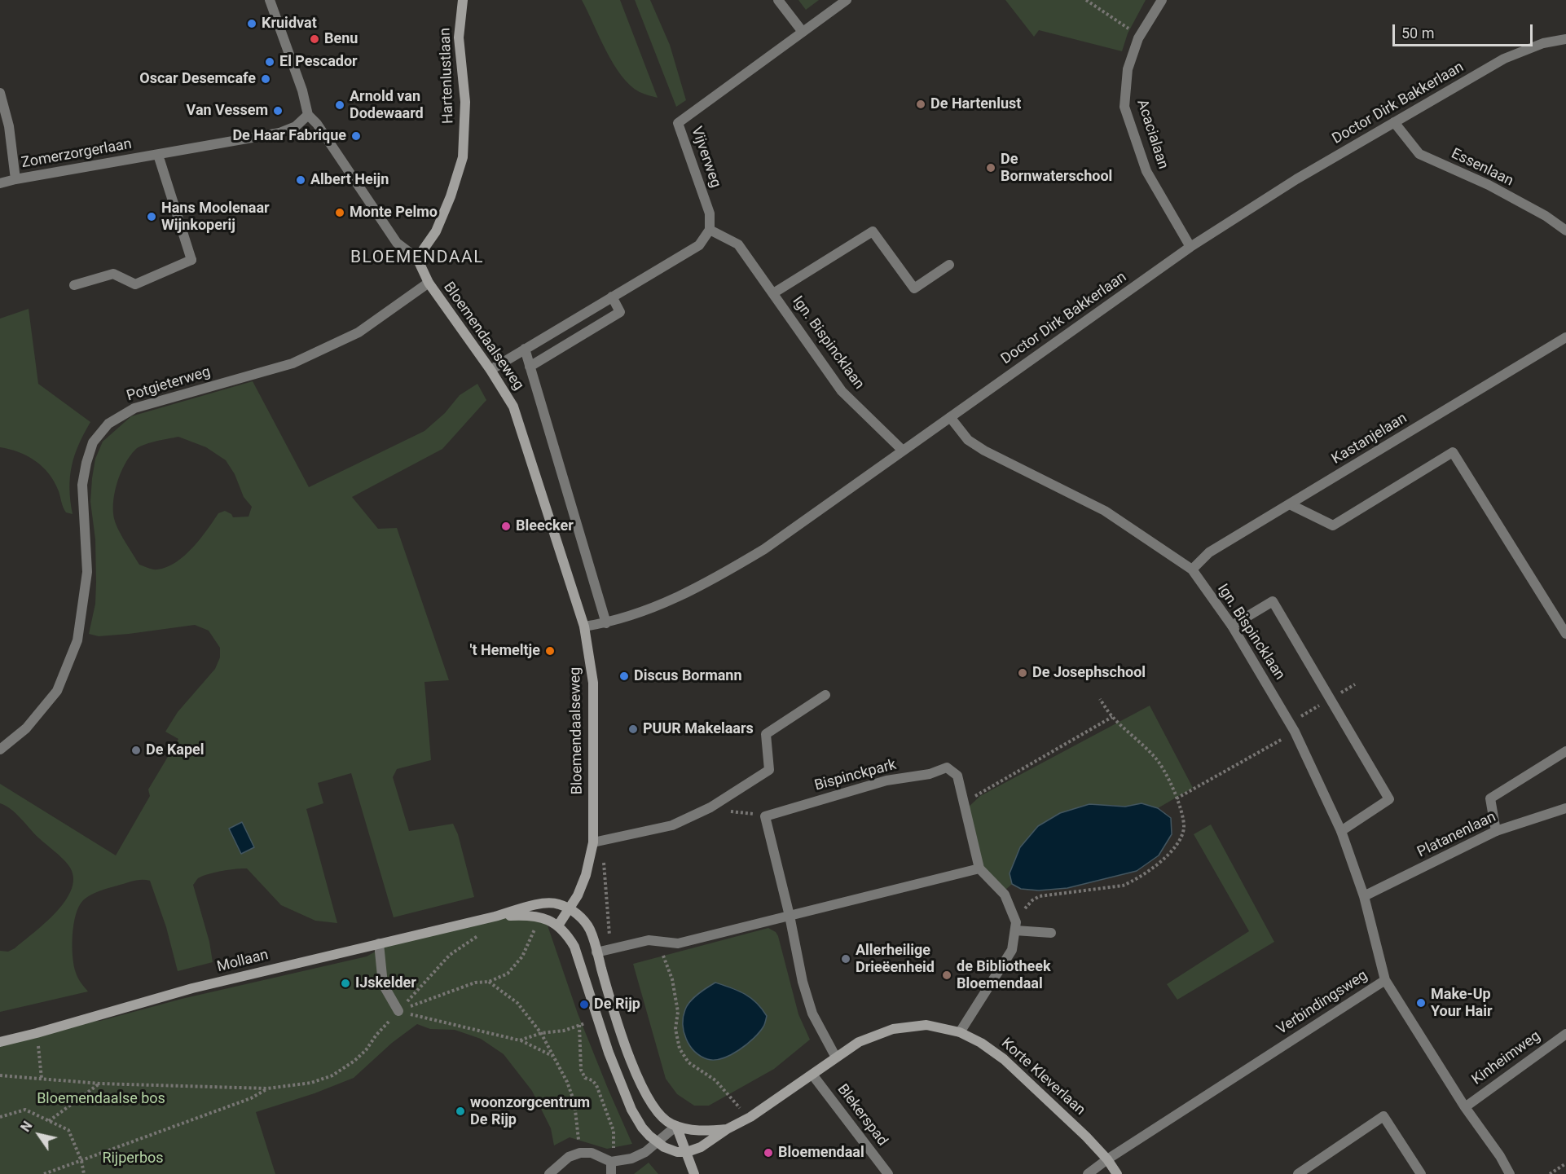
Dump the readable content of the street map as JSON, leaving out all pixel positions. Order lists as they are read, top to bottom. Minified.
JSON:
{"streets":{"street":["Hartenlustlaan","Doctor Dirk Bakkerlaan","Acacialaan","Zomerzorgerlaan","Vijverweg","Essenlaan","Bloemendaalseweg","Ign. Bispincklaan","Potgieterweg","Kastanjelaan","Bispinckpark","Platanenlaan","Mollaan","Verbindingsweg","Kinheimweg","Korte Kleverlaan","Blekerspad"]},"crossings":[["Hartenlustlaan","Bloemendaalseweg"],["Doctor Dirk Bakkerlaan","Acacialaan"],["Doctor Dirk Bakkerlaan","Essenlaan"],["Doctor Dirk Bakkerlaan","Bloemendaalseweg"],["Doctor Dirk Bakkerlaan","Ign. Bispincklaan"],["Zomerzorgerlaan","Bloemendaalseweg"],["Vijverweg","Ign. Bispincklaan"],["Bloemendaalseweg","Potgieterweg"],["Bloemendaalseweg","Mollaan"],["Ign. Bispincklaan","Kastanjelaan"],["Ign. Bispincklaan","Platanenlaan"],["Ign. Bispincklaan","Verbindingsweg"],["Verbindingsweg","Kinheimweg"],["Verbindingsweg","Korte Kleverlaan"],["Korte Kleverlaan","Blekerspad"]],"districts":["BLOEMENDAAL"],"parks":["Bloemendaalse bos","Rijperbos"],"places":["Kruidvat","Benu","El Pescador","Oscar Desemcafe","De Hartenlust","Arnold van Dodewaard","Van Vessem","De Haar Fabrique","De Bornwaterschool","Albert Heijn","Monte Pelmo","Hans Moolenaar Wijnkoperij","Bleecker","'t Hemeltje","De Josephschool","Discus Bormann","PUUR Makelaars","De Kapel","Allerheilige Drieëenheid","de Bibliotheek Bloemendaal","IJskelder","Make-Up Your Hair","De Rijp","woonzorgcentrum De Rijp","Bloemendaal"],"scale_bar":"50 m","north":"top left"}
